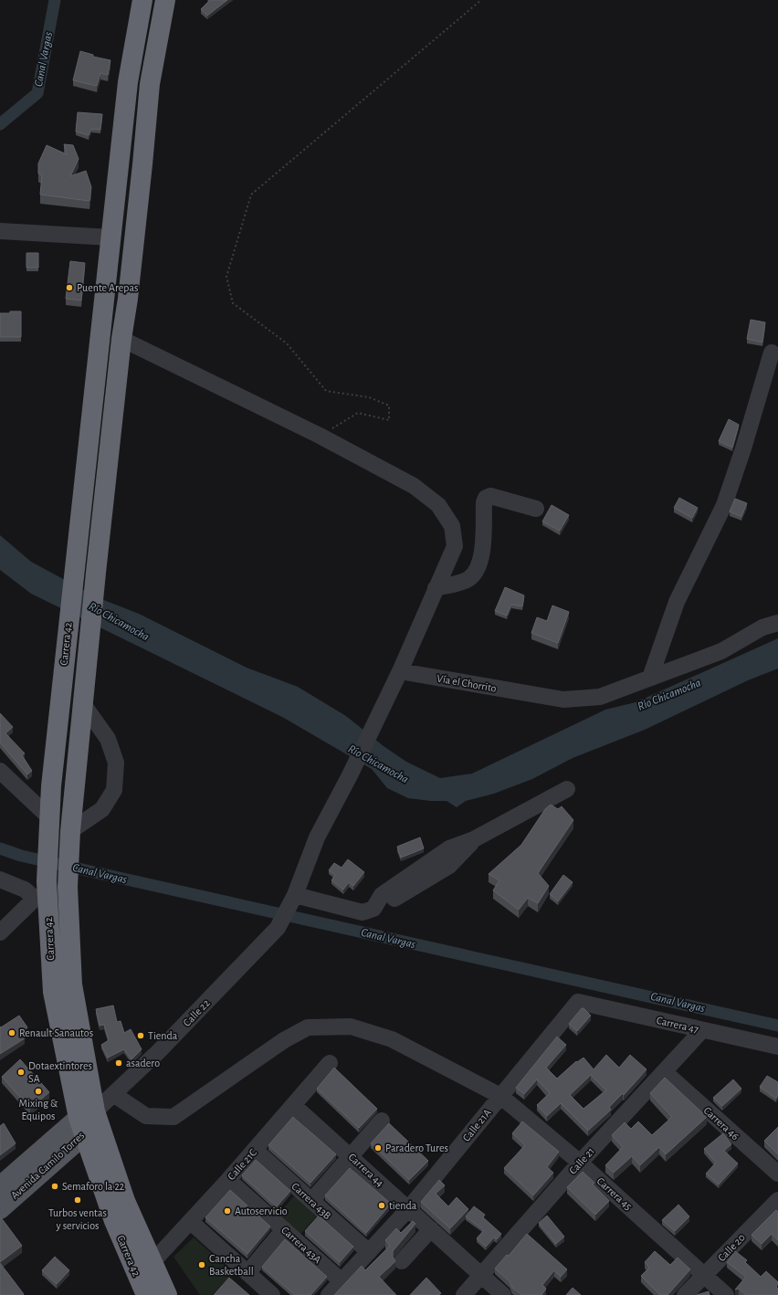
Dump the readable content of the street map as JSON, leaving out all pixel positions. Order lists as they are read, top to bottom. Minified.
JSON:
{"streets":{"highway":["Carrera 42"],"main road":["Avenida Camilo Torres"],"street":["Vía el Chorrito","Calle 22","Carrera 47","Carrera 46","Calle 21A","Calle 21","Calle 21C","Carrera 44","Carrera 45","Carrera 43B","Carrera 43A","Calle 20"]},"crossings":[["Carrera 42","Calle 22"],["Carrera 42","Calle 21C"],["Carrera 42","Avenida Camilo Torres"],["Calle 22","Avenida Camilo Torres"],["Calle 22","Carrera 45"],["Carrera 47","Calle 21A"],["Carrera 47","Calle 21"],["Carrera 46","Calle 21"],["Calle 21A","Carrera 44"],["Calle 21A","Carrera 45"],["Calle 21A","Carrera 43B"],["Calle 21A","Carrera 43A"],["Calle 21","Carrera 44"],["Calle 21","Carrera 45"],["Calle 21C","Carrera 44"],["Calle 21C","Carrera 43B"],["Calle 21C","Carrera 43A"],["Carrera 45","Calle 20"]],"water":["Canal Vargas","Río Chicamocha"],"places":["Puente Arepas","Renault Sanautos","Tienda","asadero","Dotaextintores SA","Mixing & Equipos","Paradero Tures","Semaforo la 22","Turbos ventas y servicios","tienda","Autoservicio","Cancha Basketball"]}
